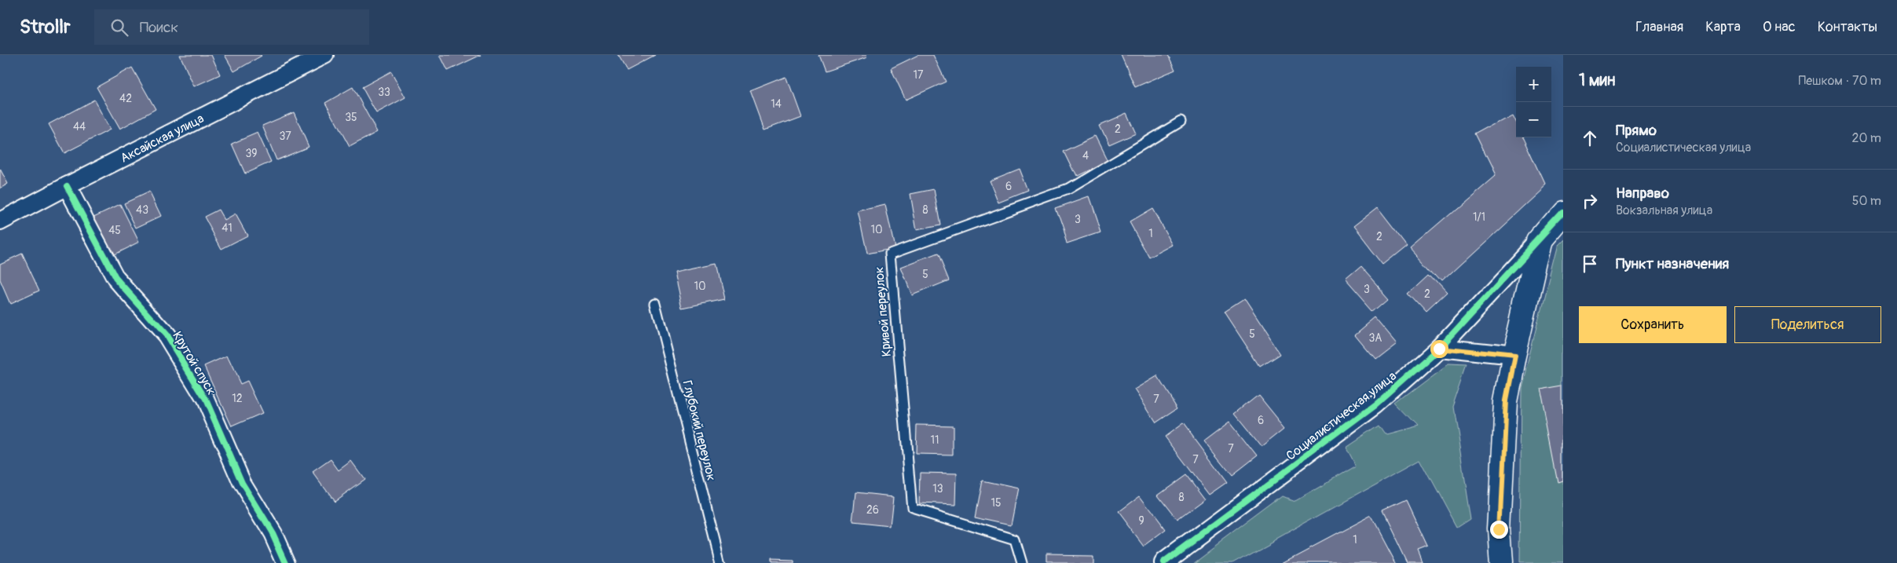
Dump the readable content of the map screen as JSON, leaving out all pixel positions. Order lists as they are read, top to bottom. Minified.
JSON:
{"streets":{"street":["Аксайская улица","Крутой спуск","Социалистическая улица"],"lane":["Кривой переулок","Глубокий переулок"]},"crossings":[["Аксайская улица","Крутой спуск"]],"house_numbers":["17","33","42","14","35","44","2","37","39","4","6","43","8","1/1","3","41","10","45","1","2","5","10","3","2","5","3А","12","7","6","11","7","7","13","8","15","26","9","1"],"page":{"header":"Strollr","search":"Поиск","nav":["Главная","Карта","О нас","Контакты"],"heading":["1 мин","Пешком · 70 m"],"map_buttons":["+","−"],"list":[["Прямо","Социалистическая улица","20 m"],["Направо","Вокзальная улица","50 m"],"Пункт назначения"],"buttons":["Сохранить","Поделиться"]}}
